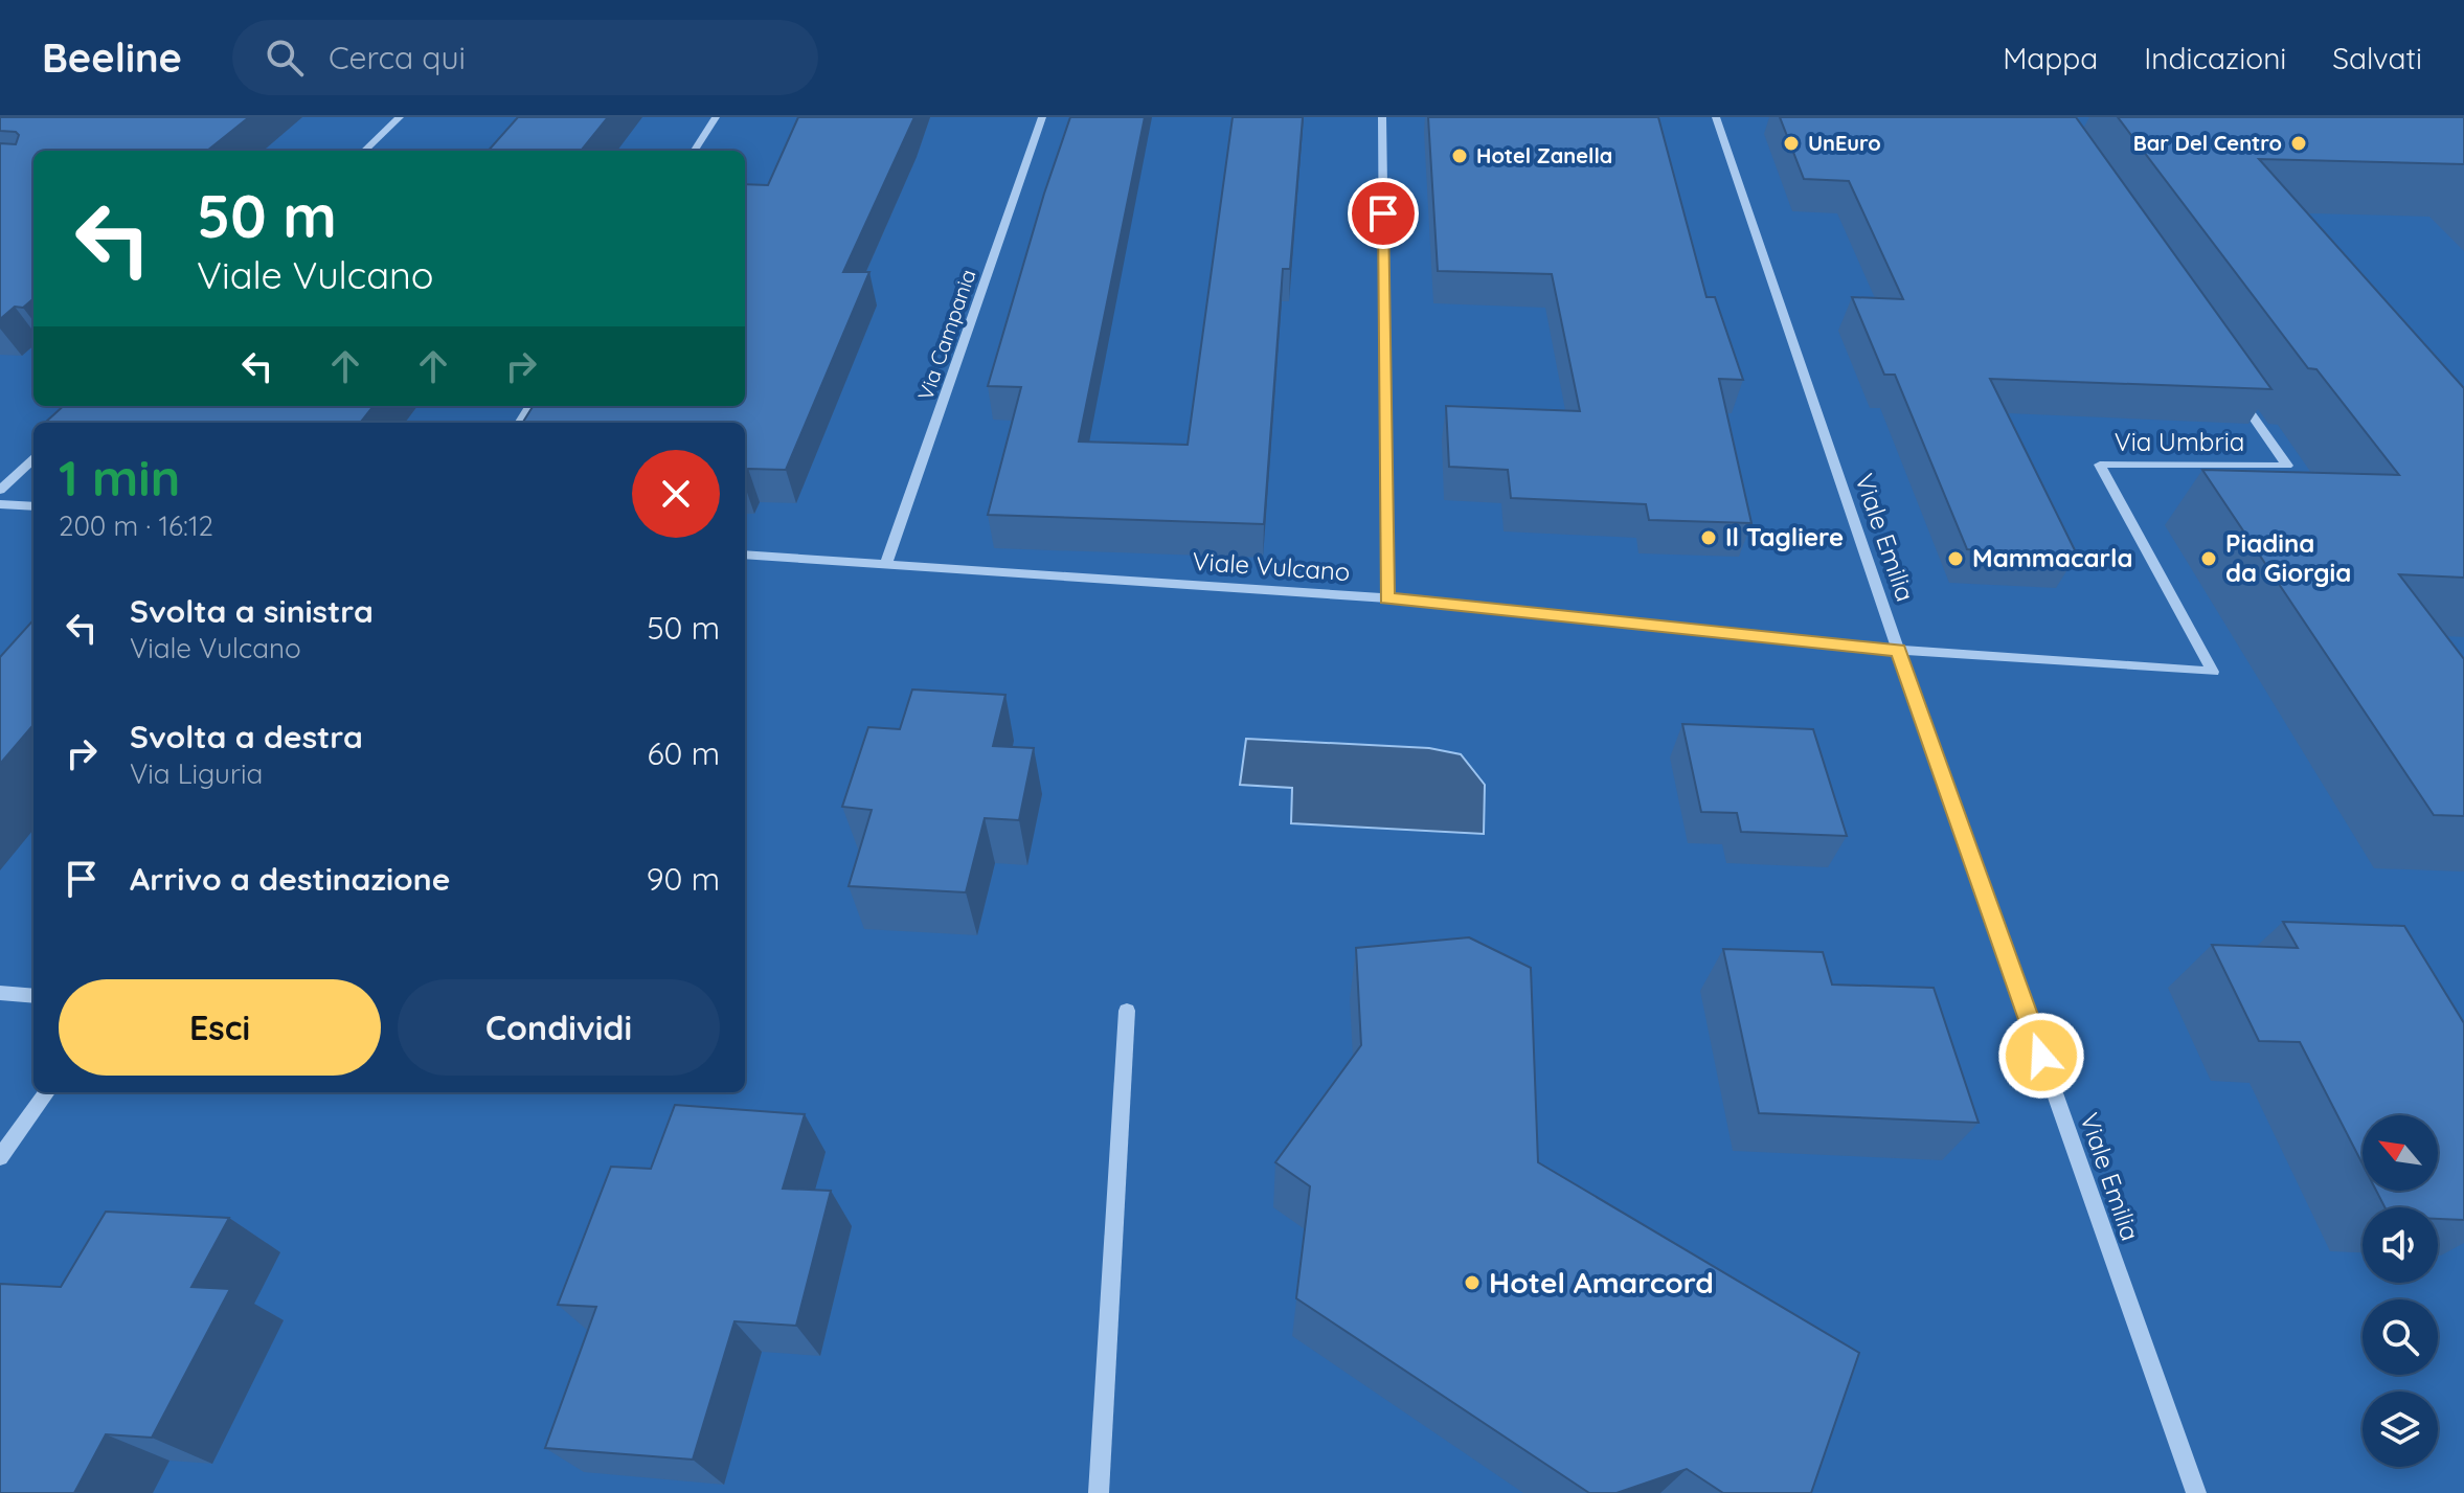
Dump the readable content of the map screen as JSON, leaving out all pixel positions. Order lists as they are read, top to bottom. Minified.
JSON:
{"streets":{"street":["Via Campania","Via Umbria","Viale Emilia","Viale Vulcano"]},"crossings":[["Via Campania","Viale Vulcano"],["Via Umbria","Viale Emilia"],["Via Umbria","Viale Vulcano"],["Viale Emilia","Viale Vulcano"]],"places":["UnEuro","Bar Del Centro","Hotel Zanella","Il Tagliere","Mammacarla","Piadina da Giorgia","Hotel Amarcord"],"north":"top left","page":{"header":"Beeline","search":"Cerca qui","nav":["Mappa","Indicazioni","Salvati"],"turn":["50 m","Viale Vulcano"],"heading":["1 min","200 m · 16:12"],"list":[{"name":"Svolta a sinistra","note":"Viale Vulcano","value":"50 m"},{"name":"Svolta a destra","note":"Via Liguria","value":"60 m"},{"name":"Arrivo a destinazione","value":"90 m"}],"buttons":["Esci","Condividi"]}}
